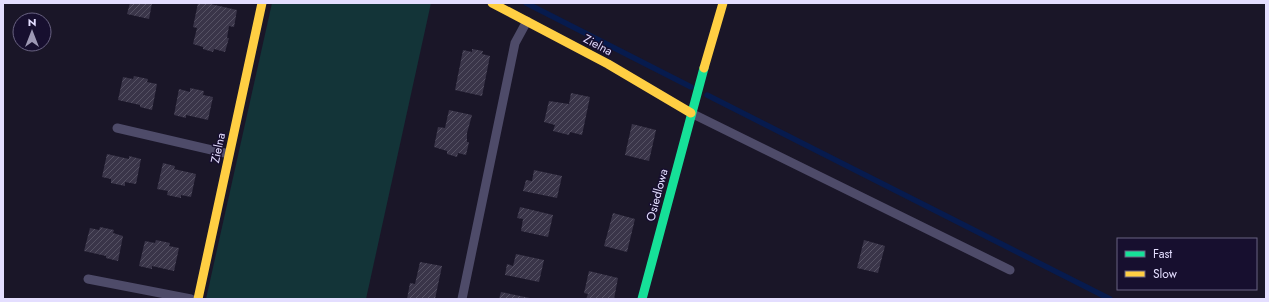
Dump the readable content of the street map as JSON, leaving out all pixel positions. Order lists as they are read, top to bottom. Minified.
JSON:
{"streets":{"street":["Zielna","Osiedlowa"]},"crossings":[["Zielna","Osiedlowa"]],"legend":["Fast","Slow"],"north":"top"}
